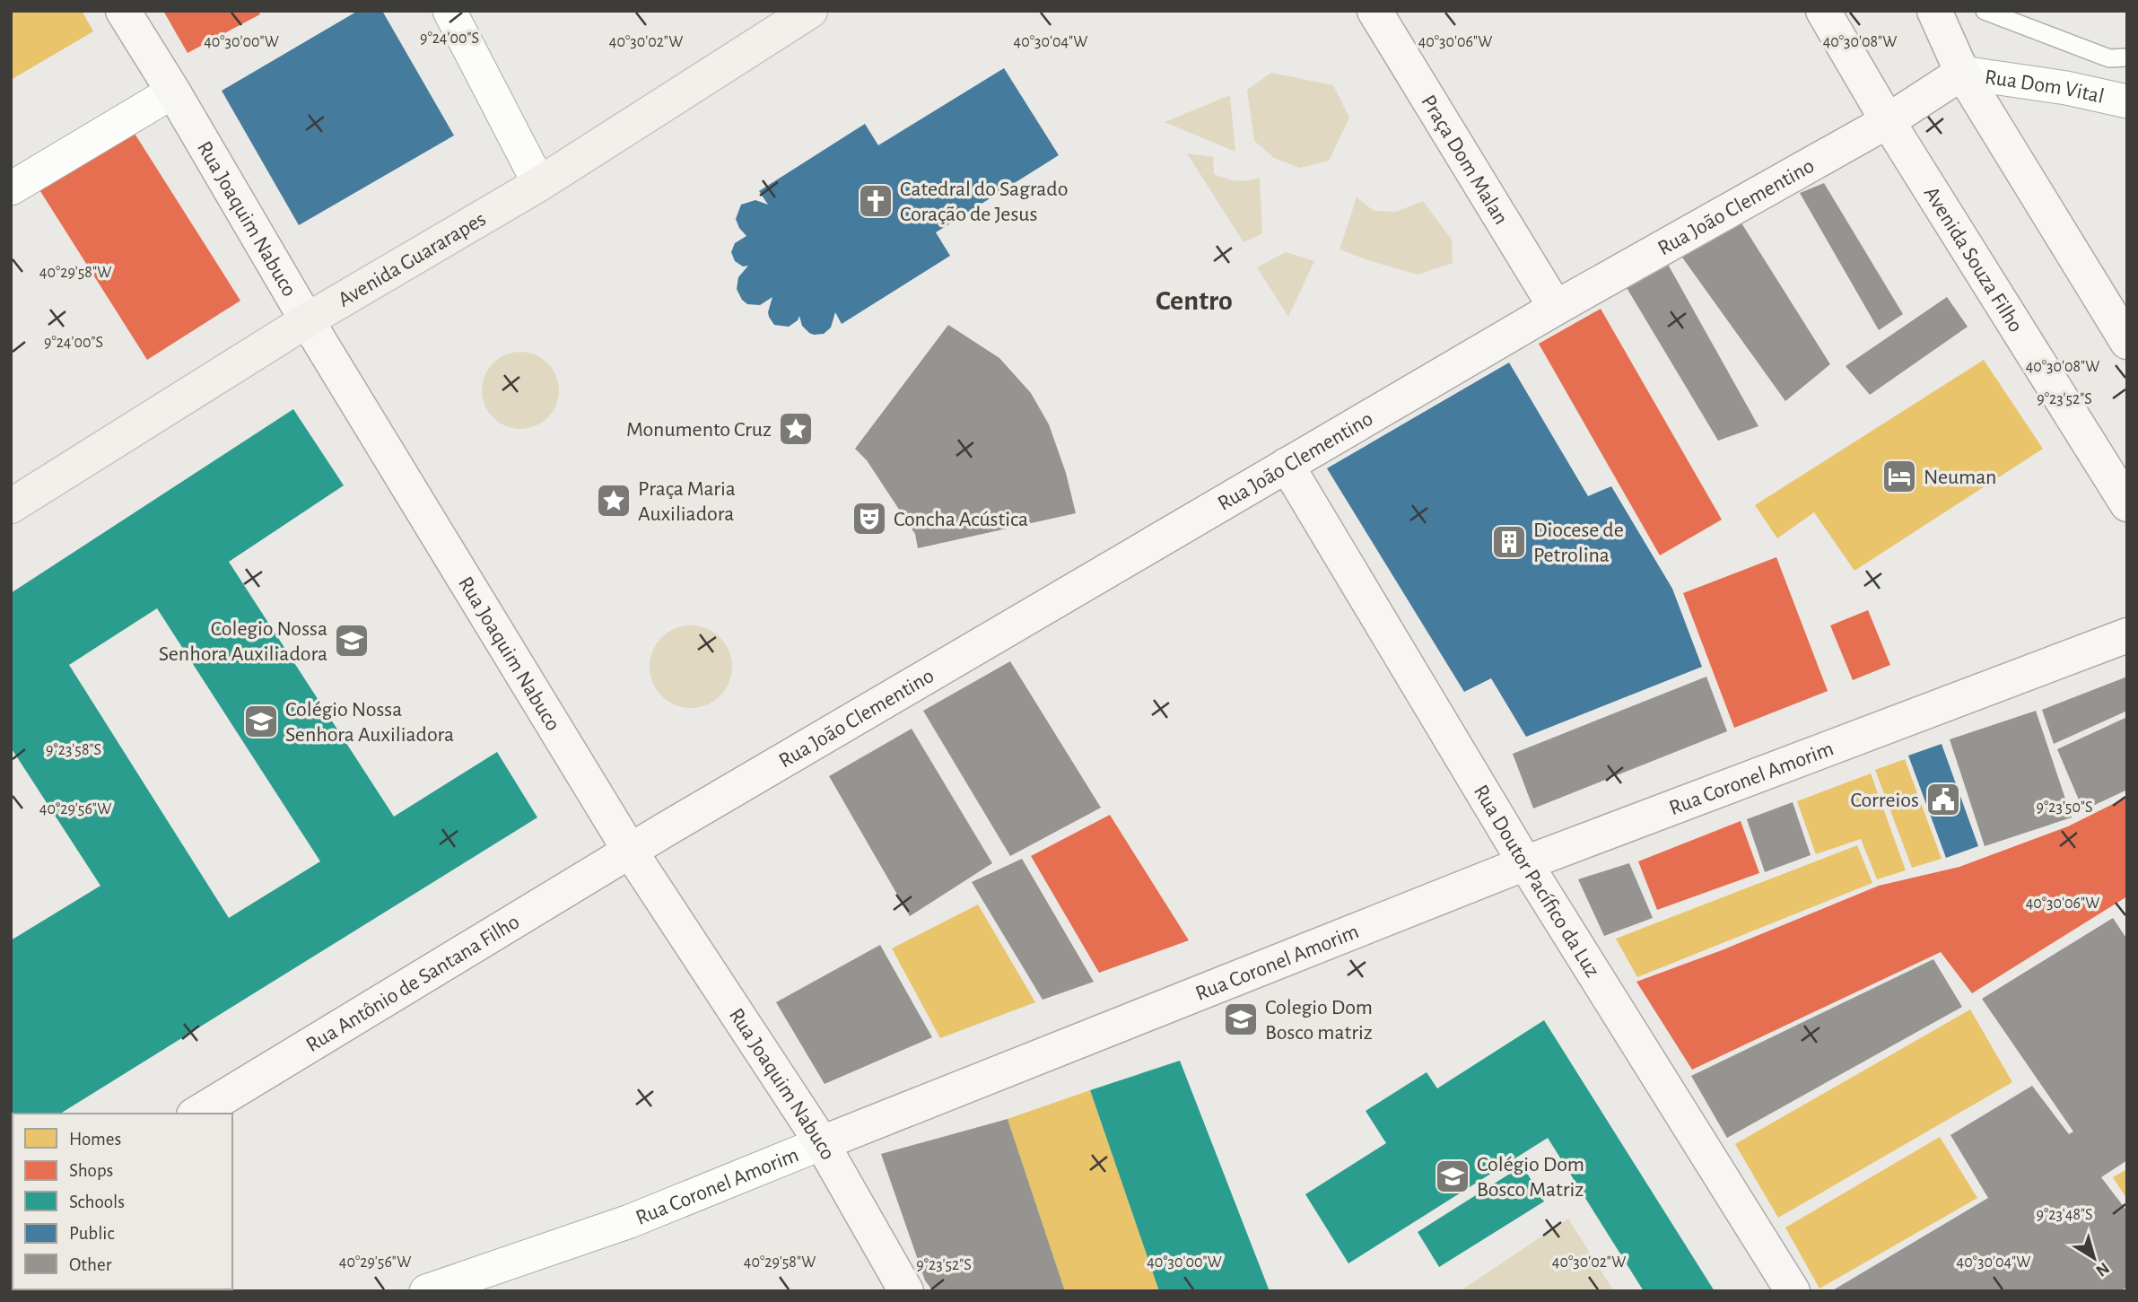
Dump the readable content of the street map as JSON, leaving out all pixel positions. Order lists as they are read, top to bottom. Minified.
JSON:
{"streets":{"main road":["Praça Dom Malan","Rua João Clementino","Rua Joaquim Nabuco","Avenida Souza Filho","Avenida Guararapes","Rua Coronel Amorim","Rua Doutor Pacífico da Luz","Rua Antônio de Santana Filho"],"street":["Rua Dom Vital"]},"crossings":[["Rua Dom Vital","Rua João Clementino"],["Praça Dom Malan","Rua João Clementino"],["Rua João Clementino","Rua Joaquim Nabuco"],["Rua João Clementino","Avenida Souza Filho"],["Rua João Clementino","Rua Doutor Pacífico da Luz"],["Rua João Clementino","Rua Antônio de Santana Filho"],["Rua Joaquim Nabuco","Avenida Guararapes"],["Rua Joaquim Nabuco","Rua Coronel Amorim"],["Rua Joaquim Nabuco","Rua Antônio de Santana Filho"],["Rua Coronel Amorim","Rua Doutor Pacífico da Luz"]],"districts":["Centro"],"places":{"church":["Catedral do Sagrado Coração de Jesus"],"place":["Monumento Cruz","Praça Maria Auxiliadora"],"hotel":["Neuman"],"theatre":["Concha Acústica"],"building":["Diocese de Petrolina"],"school or university":["Colegio Nossa Senhora Auxiliadora","Colégio Nossa Senhora Auxiliadora","Colegio Dom Bosco matriz","Colégio Dom Bosco Matriz"],"public building":["Correios"]},"legend":["Homes","Shops","Schools","Public","Other"],"north":"bottom right","coordinates":["9°24'00\"S","40°30'00\"W","40°30'02\"W","40°30'08\"W","40°30'04\"W","40°30'06\"W","40°29'58\"W","9°23'52\"S","9°23'58\"S","9°23'50\"S","40°29'56\"W","9°23'48\"S"]}
